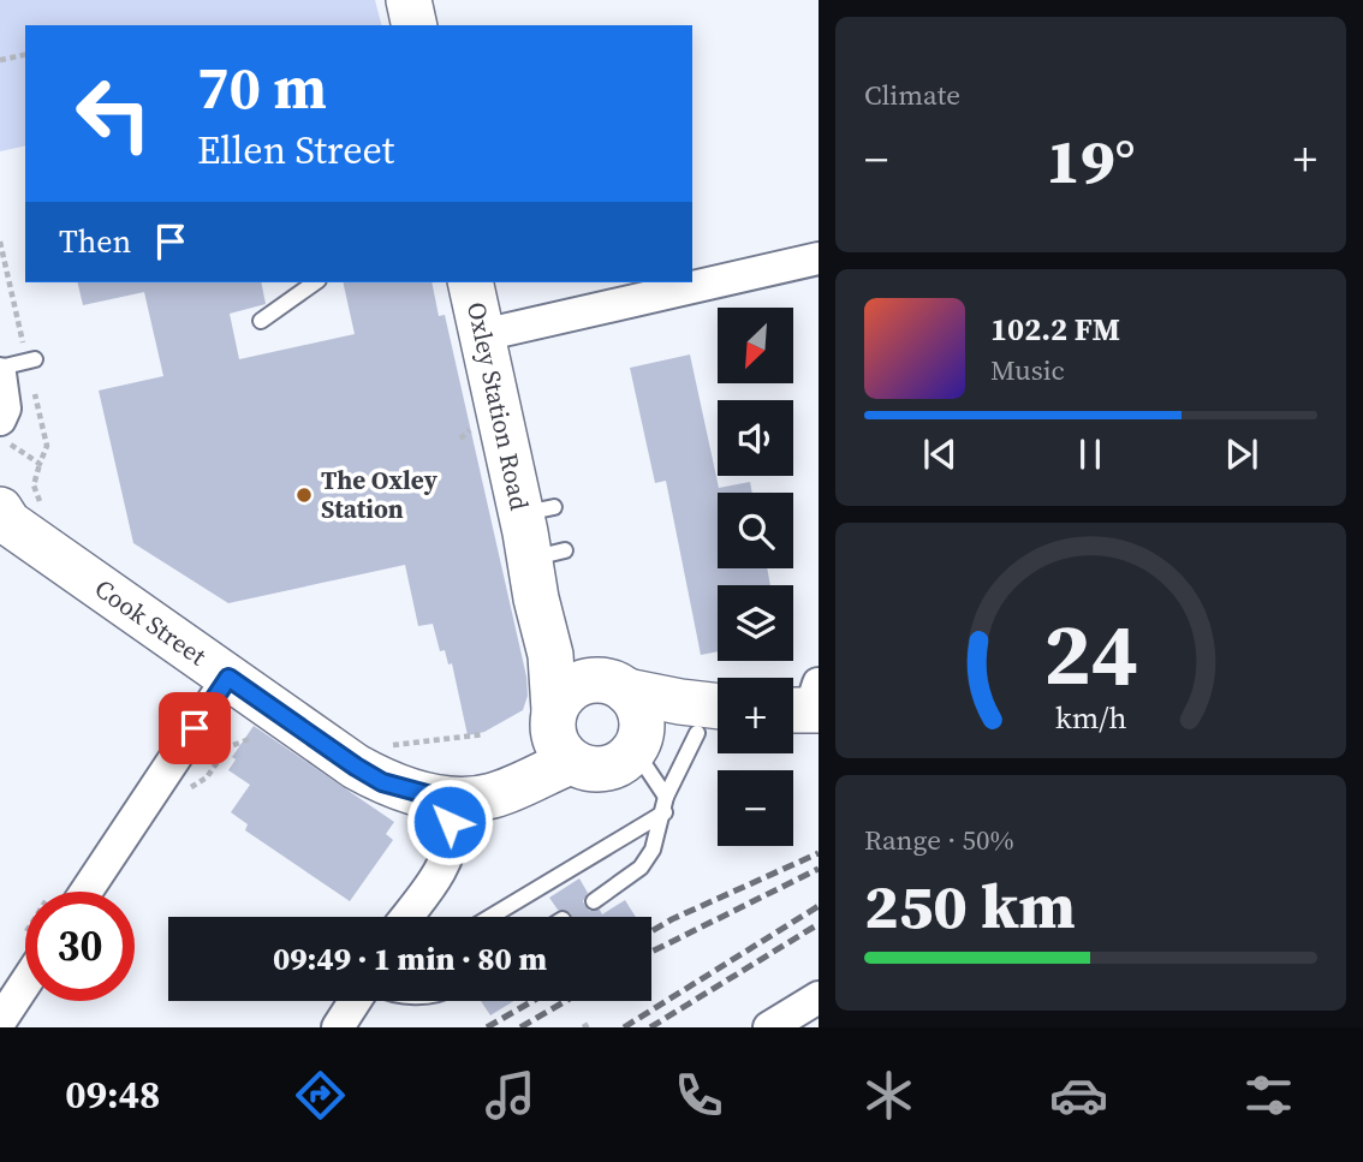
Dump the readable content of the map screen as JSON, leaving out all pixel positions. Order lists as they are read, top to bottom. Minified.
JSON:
{"streets":{"main road":["Oxley Station Road","Cook Street"]},"places":["The Oxley Station"],"north":"bottom left","page":{"tile":["Climate",["Range · 50%","250 km"]],"turn":["70 m","Ellen Street"],"heat":["−","19°","+"],"then":"Then","song":["102.2 FM","Music"],"map_buttons":["+","−"],"limit":"30","trip":"09:49 · 1 min · 80 m","tabs":"09:48","gauge":["24","km/h"]}}
